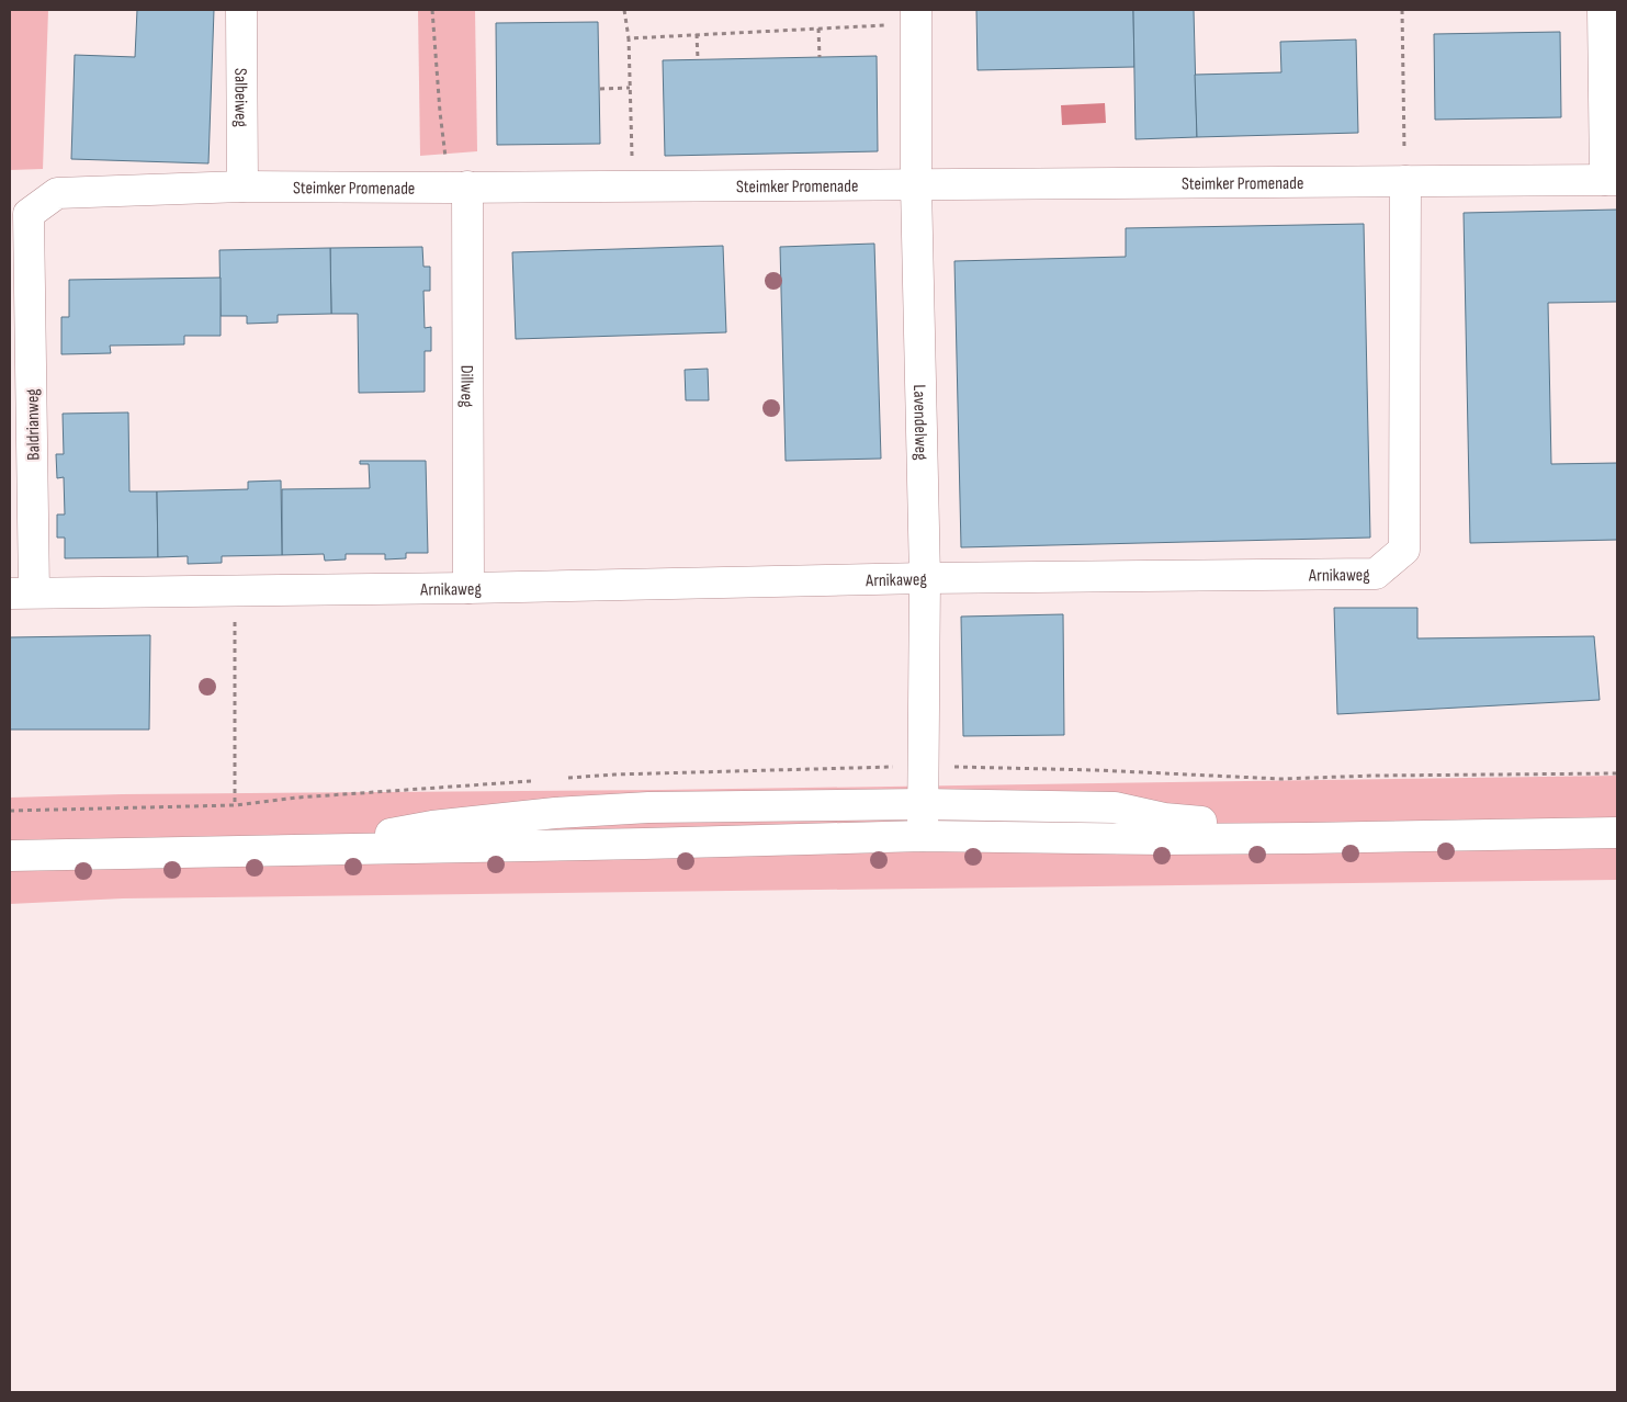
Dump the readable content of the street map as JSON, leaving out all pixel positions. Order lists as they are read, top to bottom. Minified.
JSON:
{"streets":{"street":["Salbeiweg","Steimker Promenade","Dillweg","Lavendelweg","Baldrianweg","Arnikaweg"]},"crossings":[["Salbeiweg","Steimker Promenade"],["Steimker Promenade","Dillweg"],["Steimker Promenade","Lavendelweg"],["Steimker Promenade","Baldrianweg"],["Steimker Promenade","Arnikaweg"],["Dillweg","Arnikaweg"],["Lavendelweg","Arnikaweg"],["Baldrianweg","Arnikaweg"]]}
